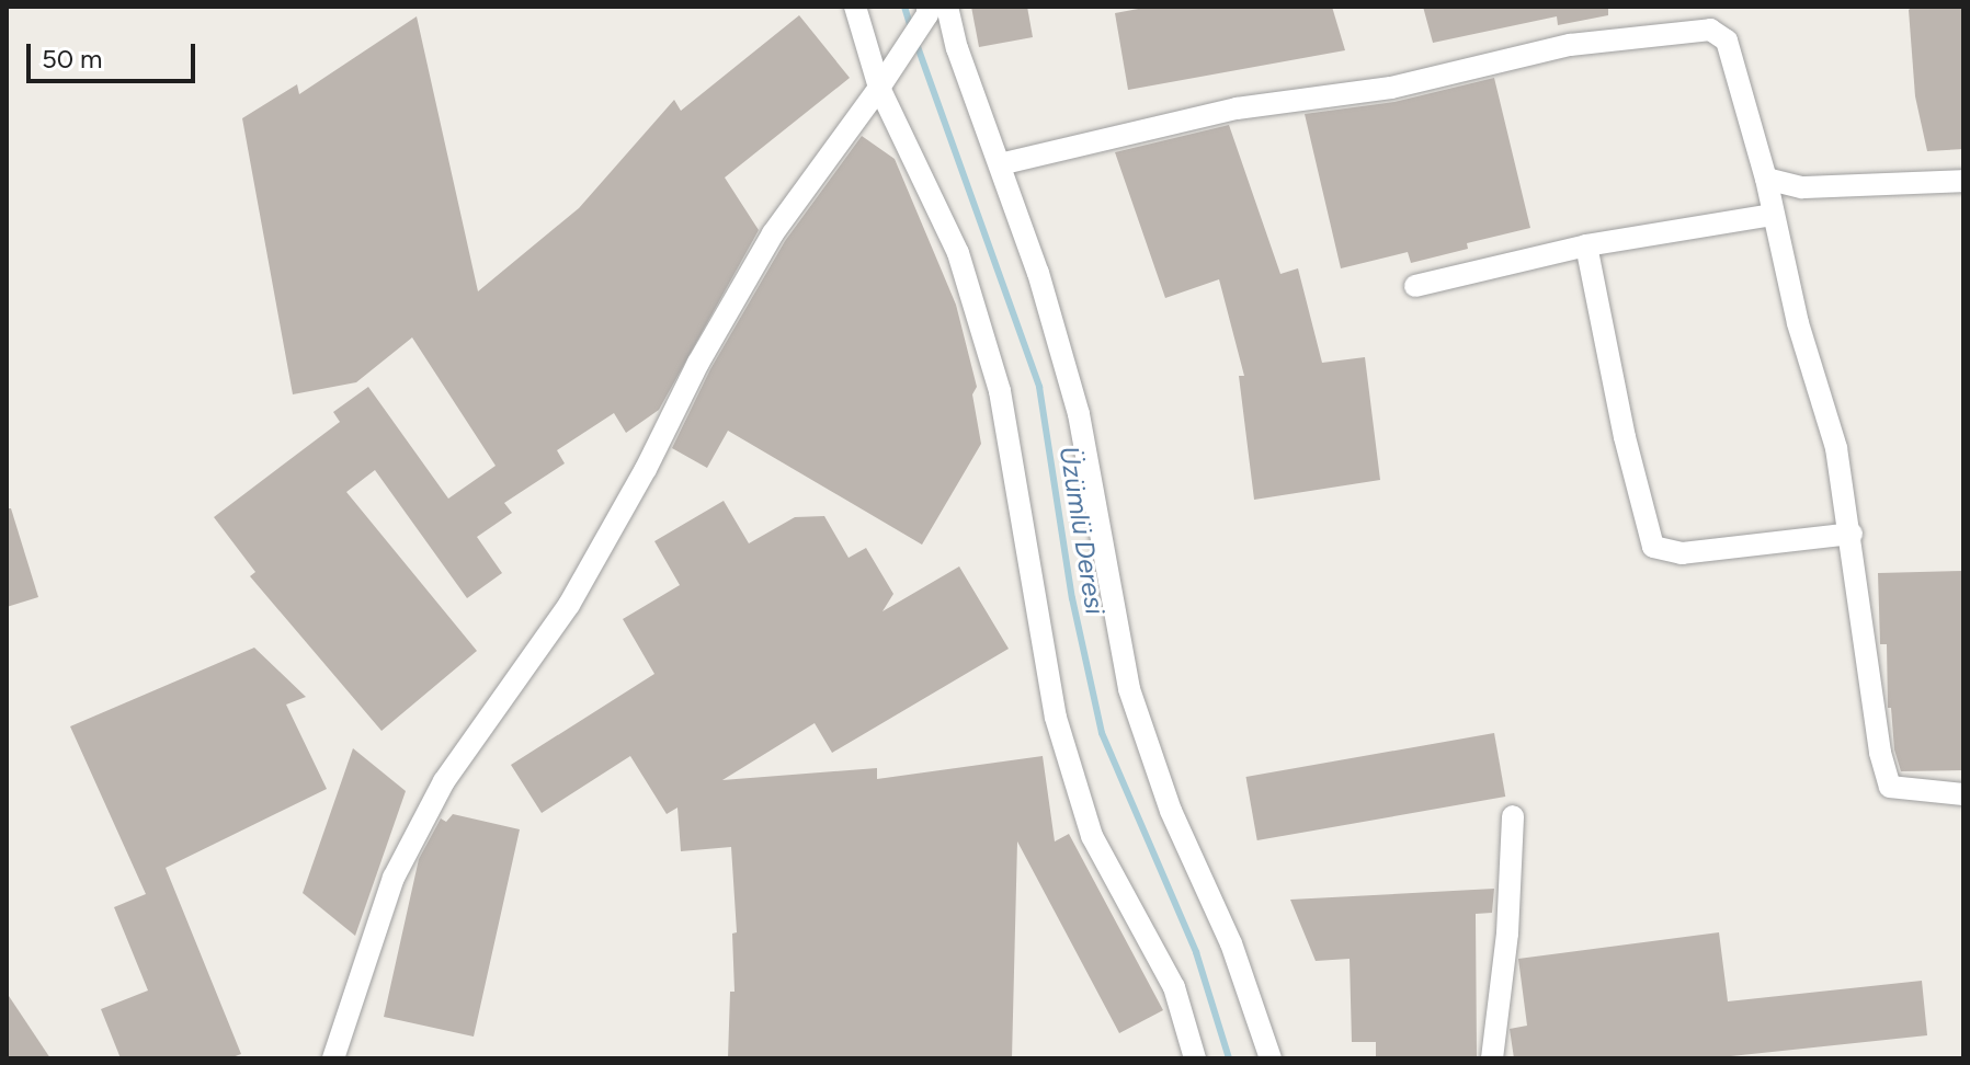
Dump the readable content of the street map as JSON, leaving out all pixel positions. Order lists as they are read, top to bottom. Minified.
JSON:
{"water":["Üzümlü Deresi"],"scale_bar":"50 m"}
